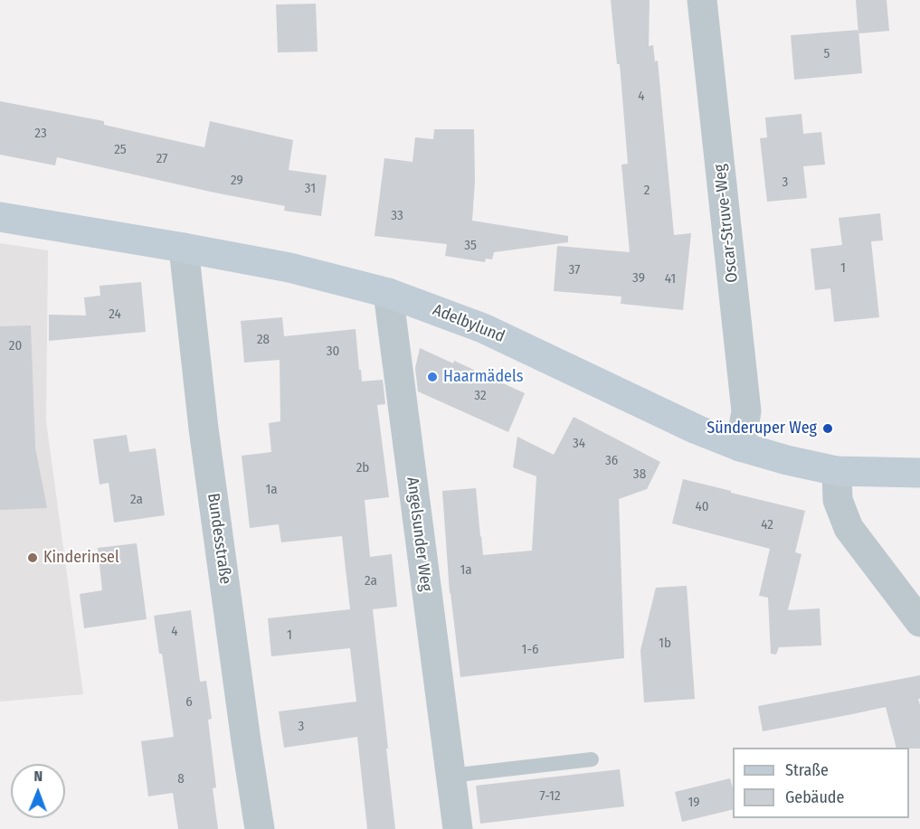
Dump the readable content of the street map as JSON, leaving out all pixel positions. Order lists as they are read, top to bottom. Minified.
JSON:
{"streets":{"street":["Oscar-Struve-Weg","Adelbylund","Angelsunder Weg","Bundesstraße"]},"crossings":[["Oscar-Struve-Weg","Adelbylund"],["Adelbylund","Angelsunder Weg"],["Adelbylund","Bundesstraße"]],"places":["Haarmädels","Sünderuper Weg","Kinderinsel"],"house_numbers":["5","4","23","25","27","29","3","31","2","33","35","1","37","39","41","24","28","20","30","32","34","36","2b","38","1a","2a","40","42","1a","2a","4","1","1b","1-6","6","3","8","7-12","19"],"legend":["Straße","Gebäude"],"north":"top"}
